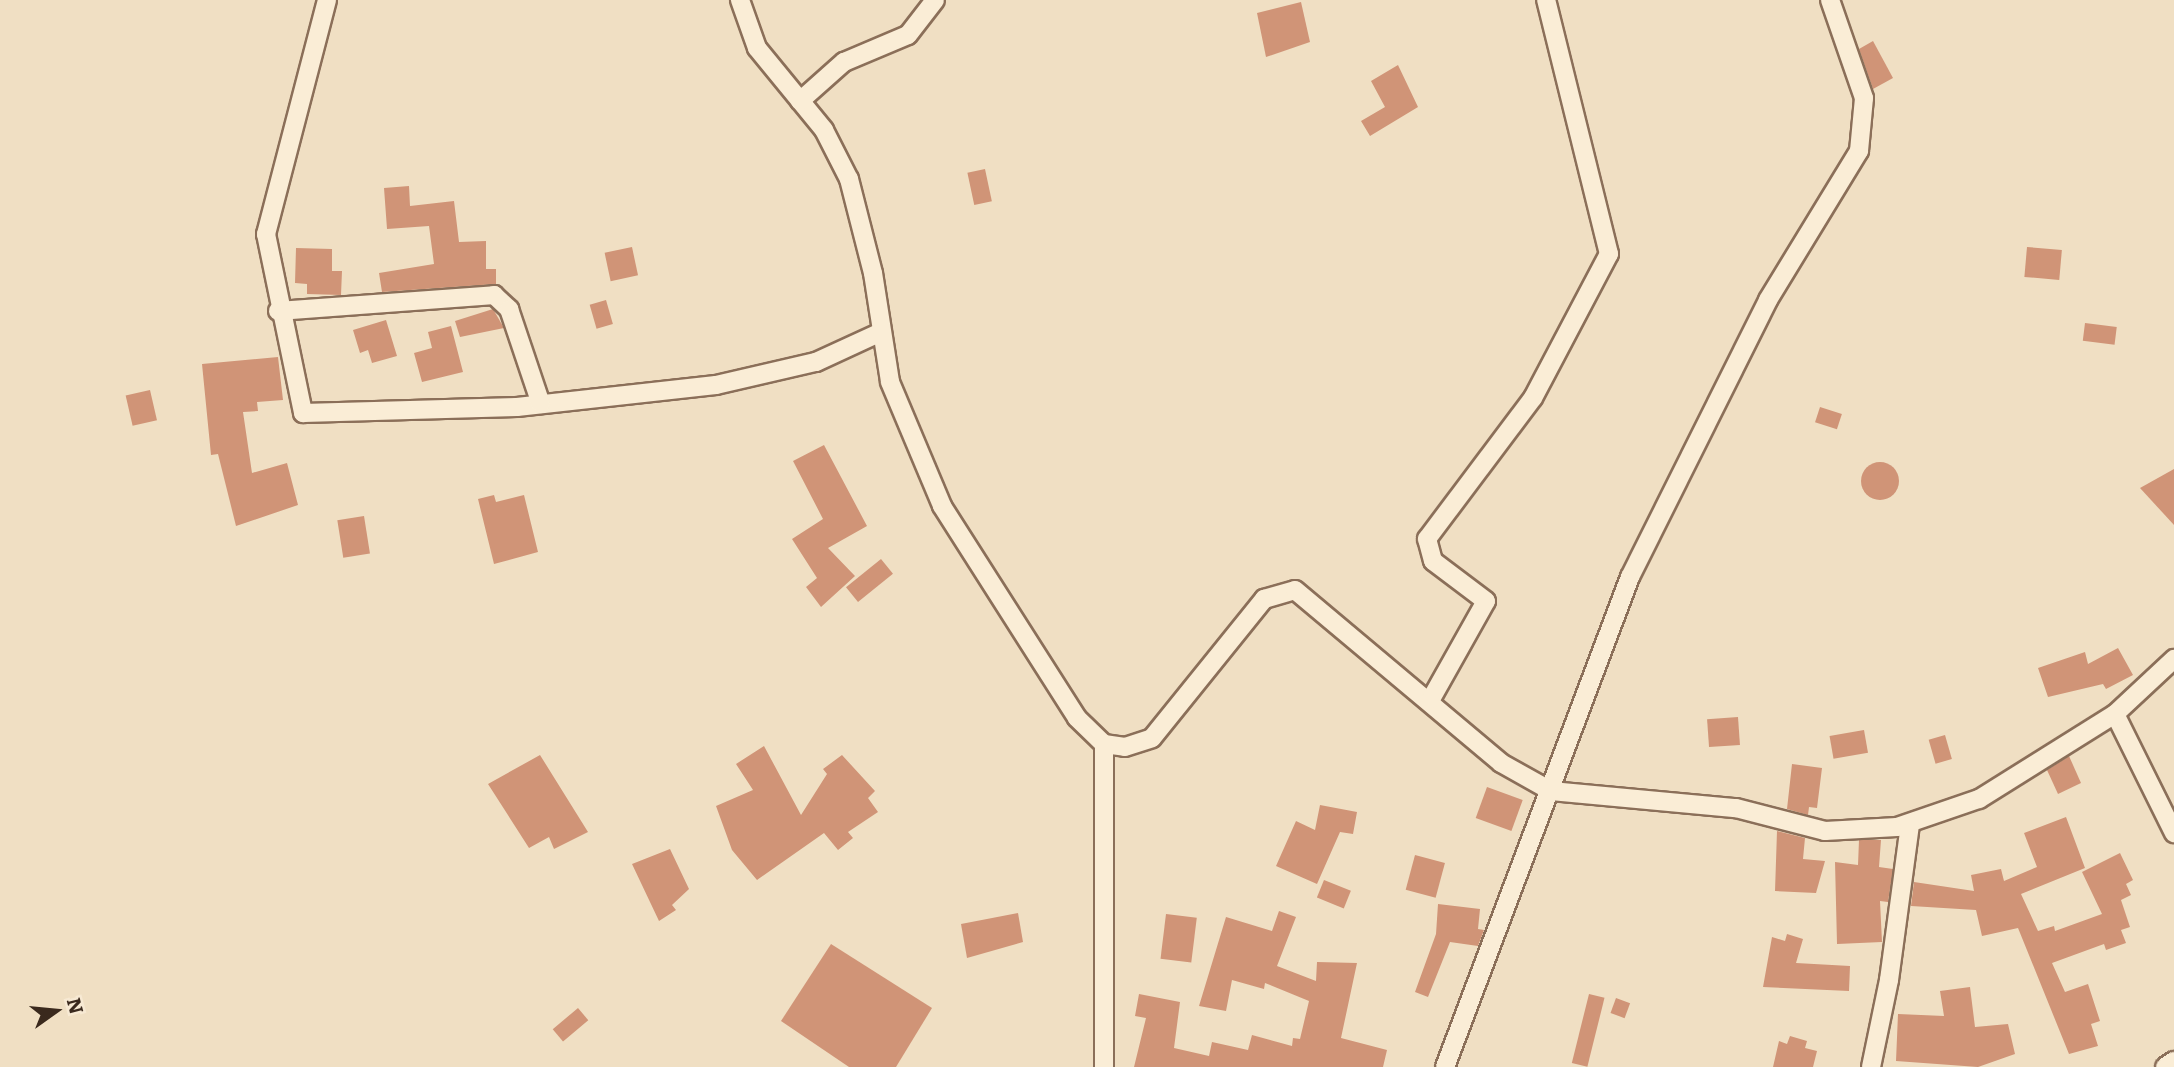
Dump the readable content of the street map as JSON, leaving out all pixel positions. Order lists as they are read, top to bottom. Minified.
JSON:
{"north":"right"}
